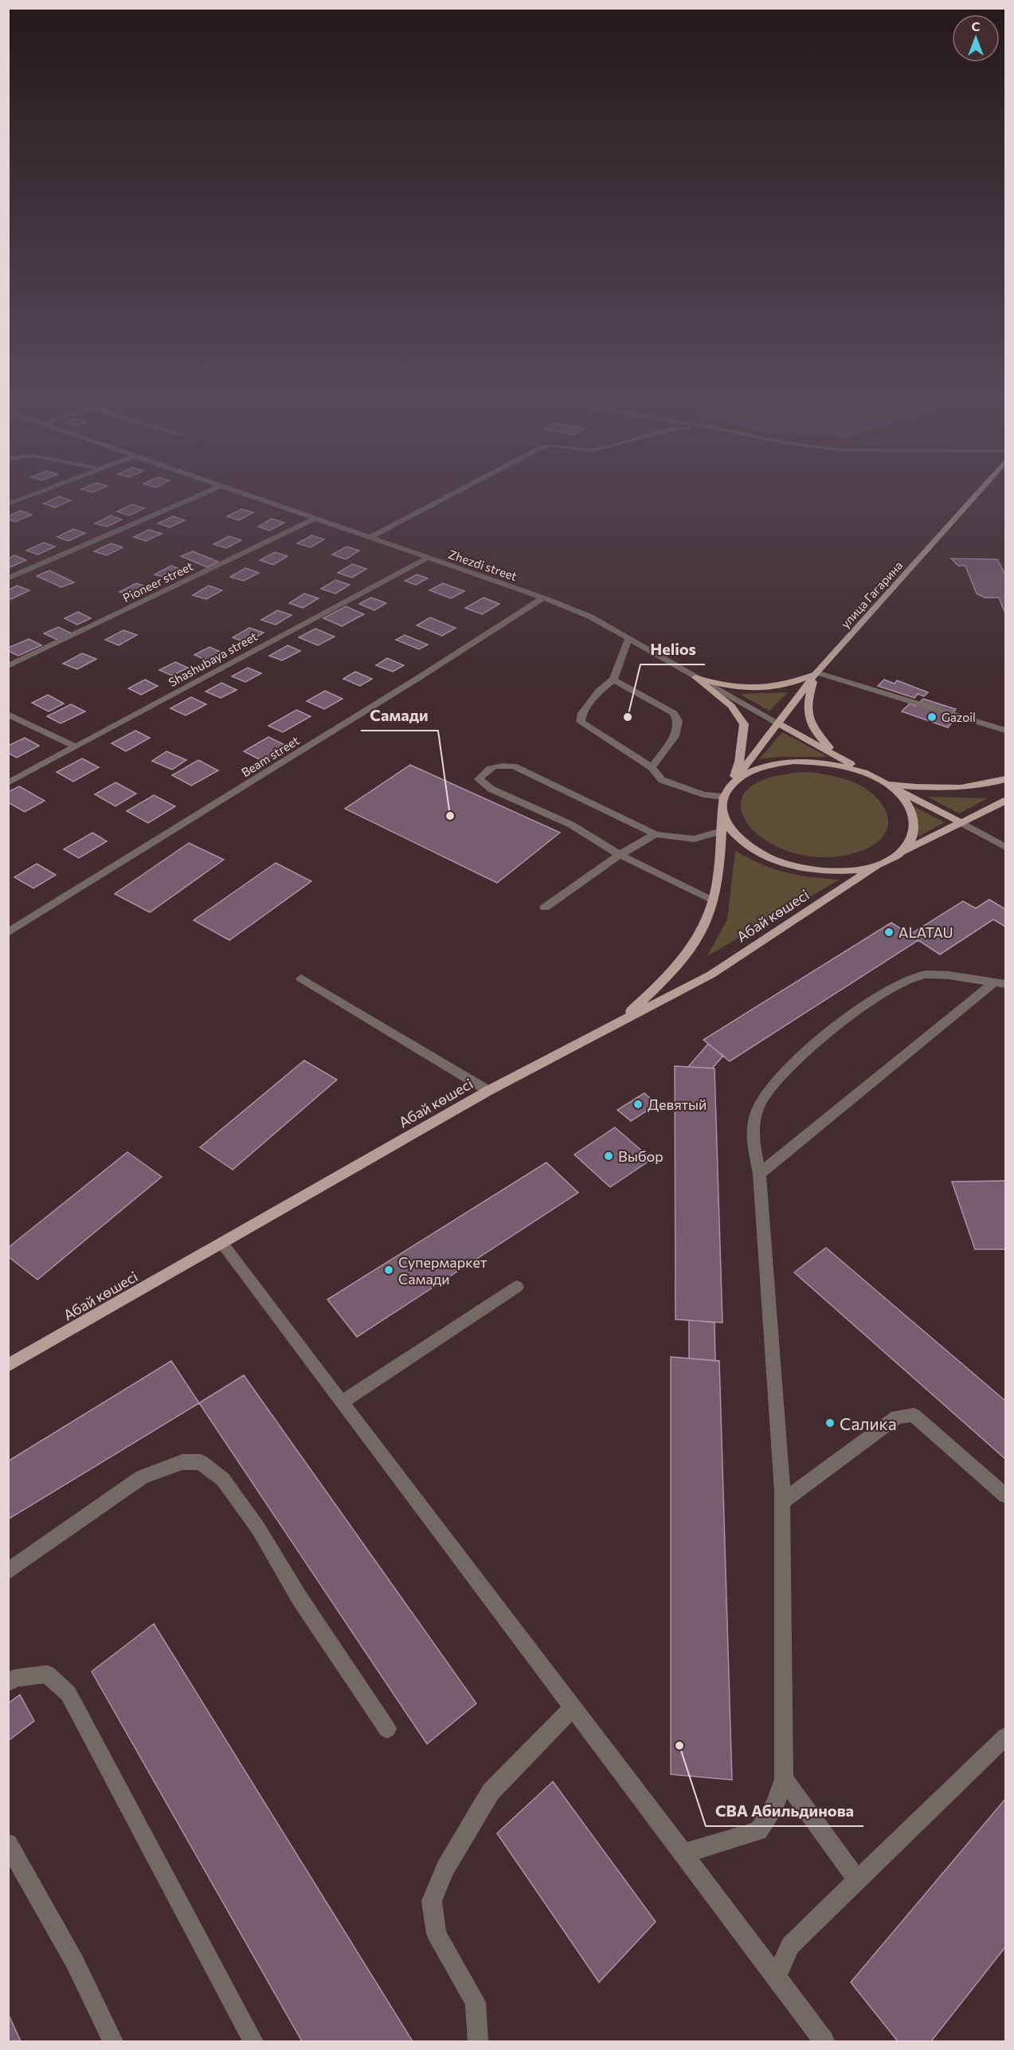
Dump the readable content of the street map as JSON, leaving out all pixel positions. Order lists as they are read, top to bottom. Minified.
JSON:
{"streets":{"main road":["улица Гагарина","Абай көшесі"],"street":["Zhezdi street","Pioneer street","Shashubaya street","Beam street"]},"crossings":[["Zhezdi street","Pioneer street"],["Zhezdi street","улица Гагарина"],["Zhezdi street","Shashubaya street"],["Zhezdi street","Beam street"],["улица Гагарина","Абай көшесі"]],"places":["Helios","Gazoil","Самади","ALATAU","Девятый","Выбор","Супермаркет Самади","Салика","СВА Абильдинова"],"north":"top"}
